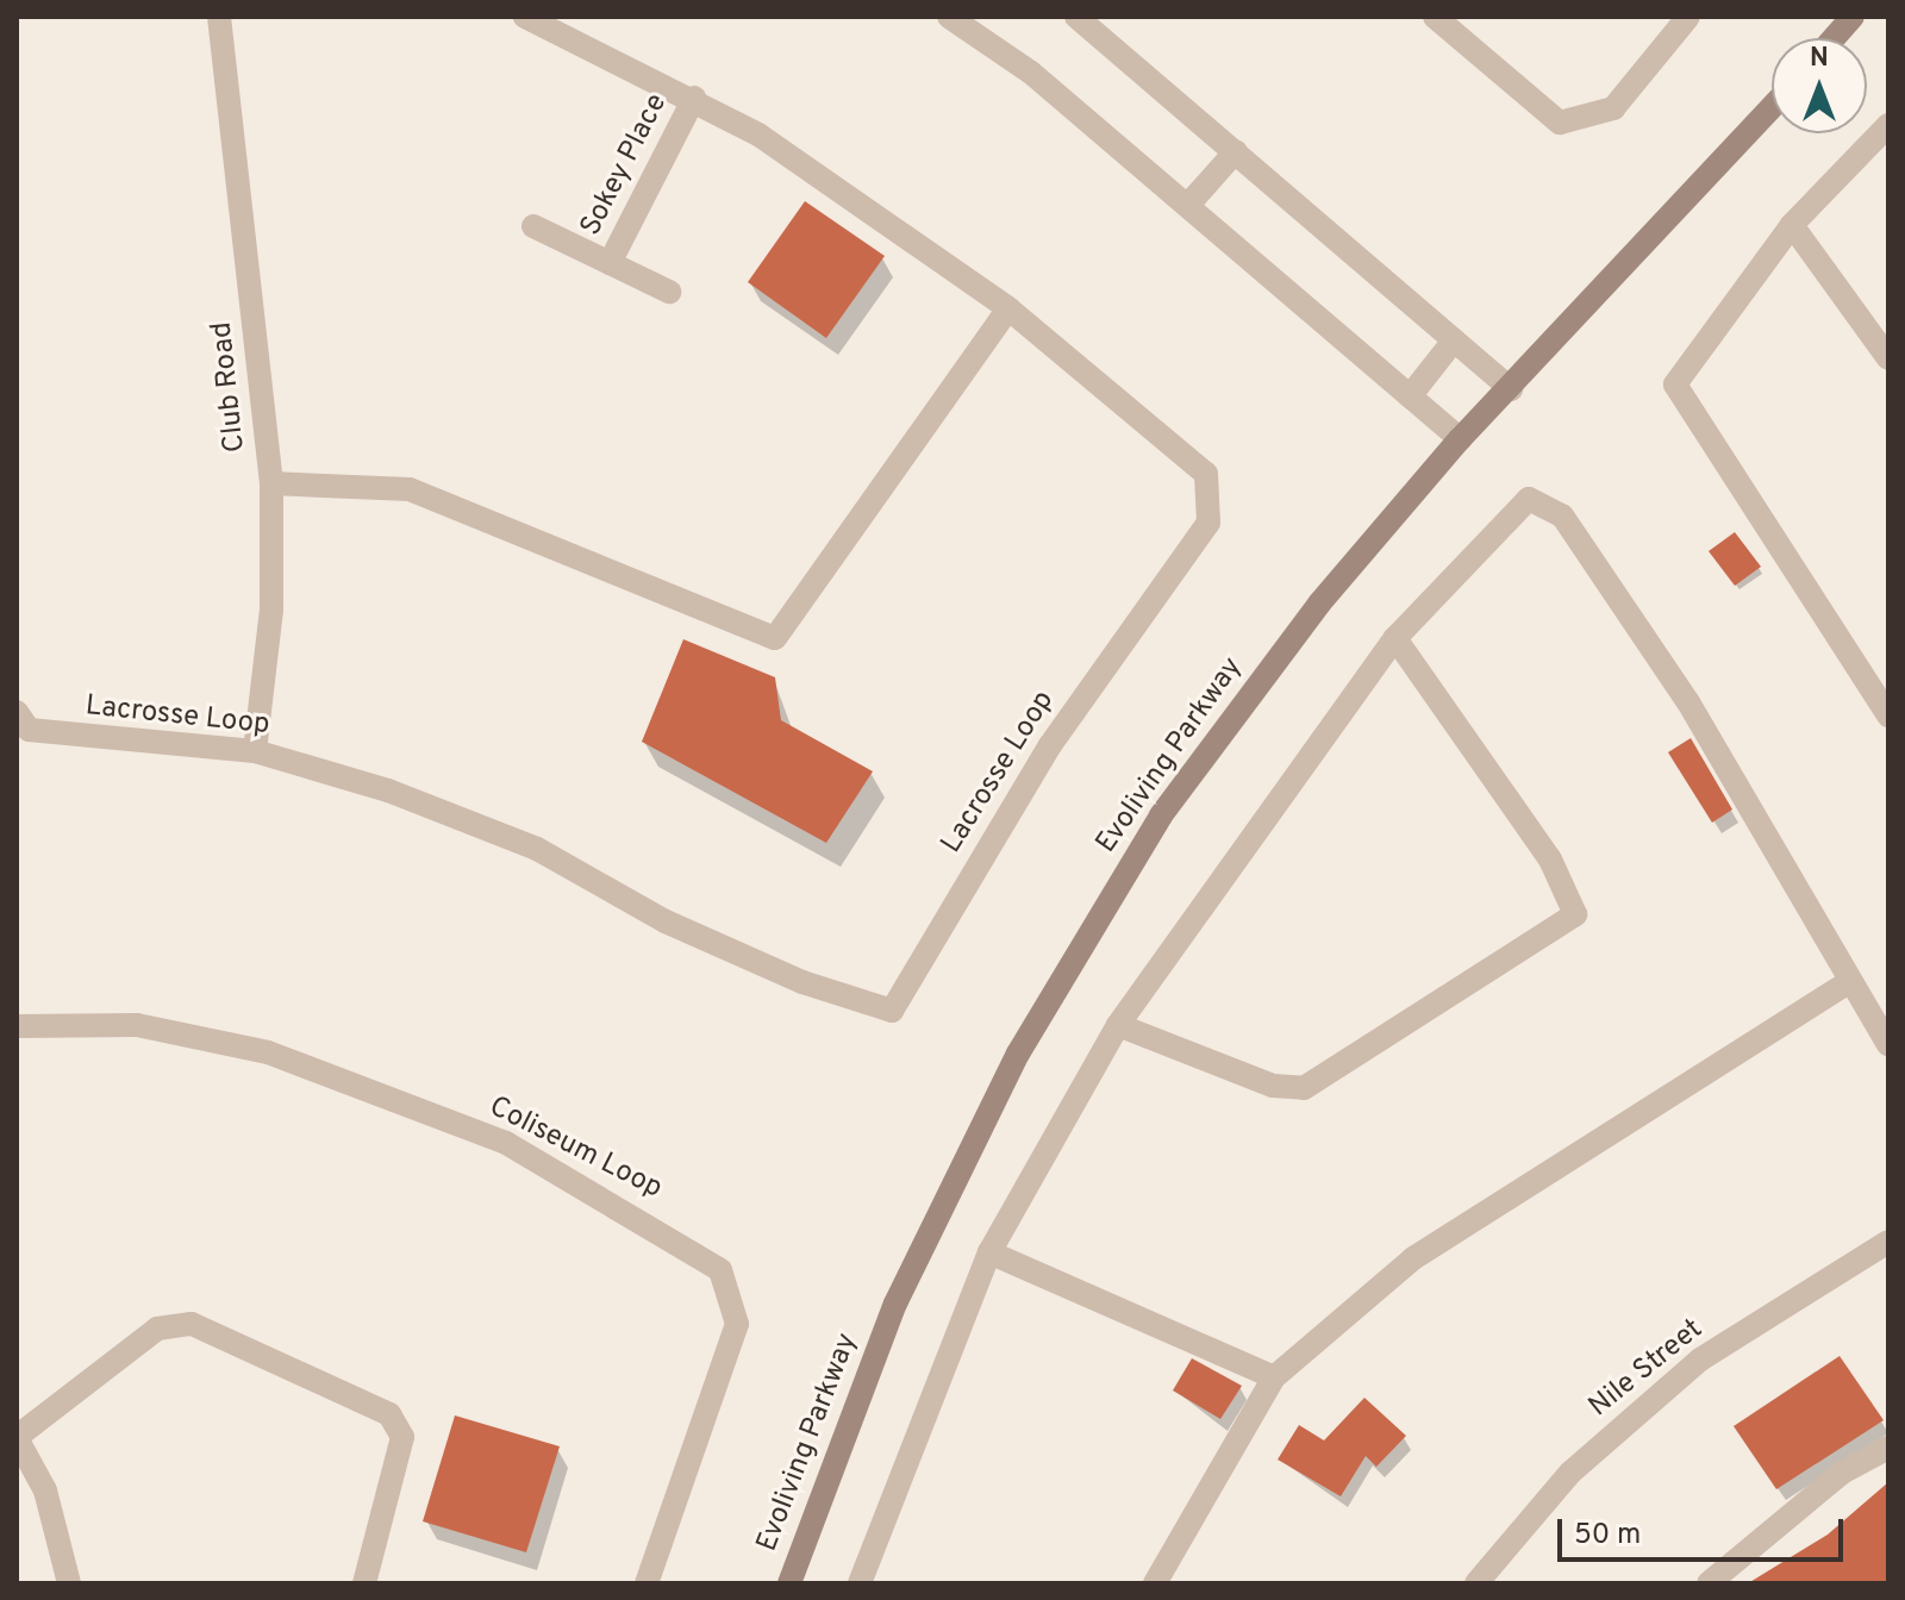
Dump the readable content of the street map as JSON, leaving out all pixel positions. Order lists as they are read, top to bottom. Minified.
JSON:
{"streets":{"street":["Sokey Place","Club Road","Lacrosse Loop","Evoliving Parkway","Coliseum Loop","Nile Street"]},"crossings":[["Sokey Place","Lacrosse Loop"],["Club Road","Lacrosse Loop"]],"scale_bar":"50 m","north":"top"}
